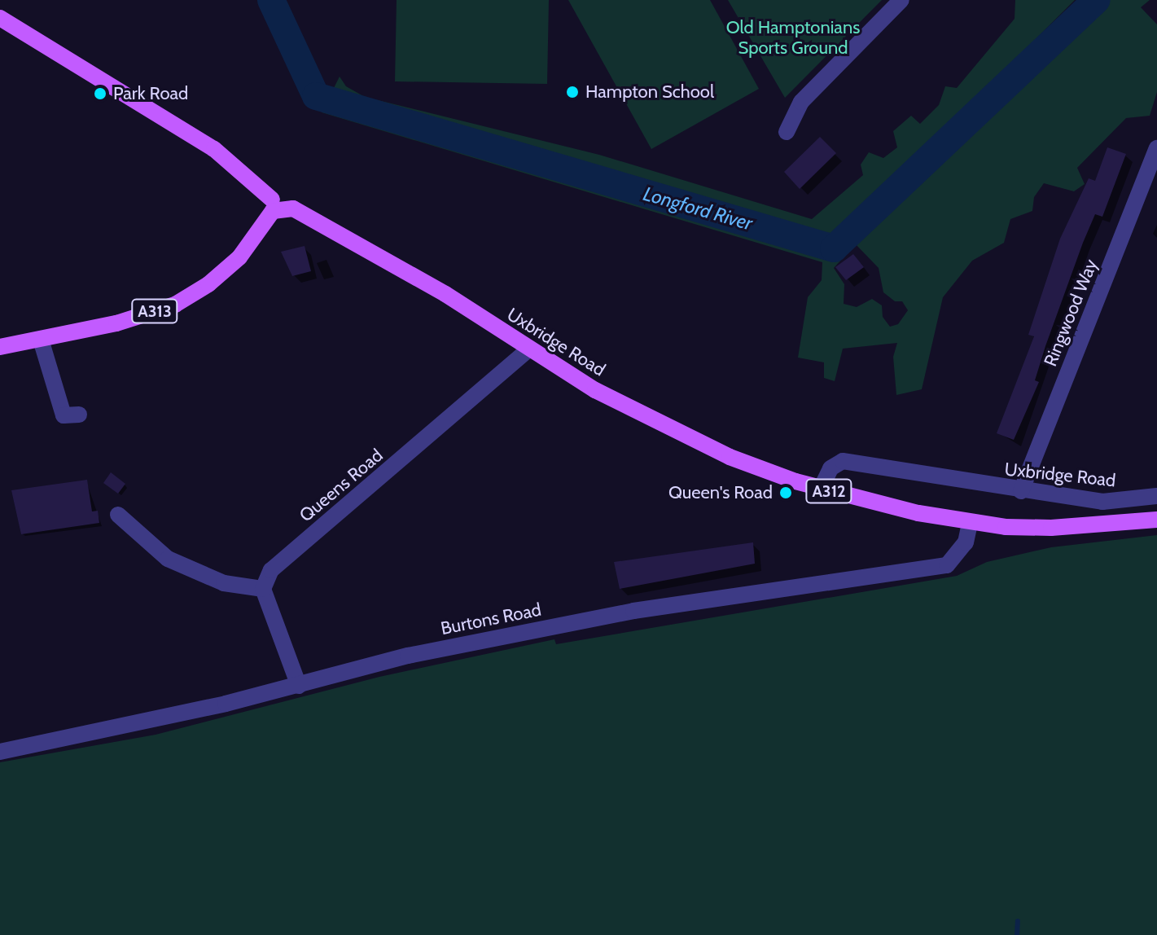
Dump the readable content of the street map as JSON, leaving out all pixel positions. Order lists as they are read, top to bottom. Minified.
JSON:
{"streets":{"main road":["A313","Uxbridge Road","A312"],"street":["Ringwood Way","Queens Road","Burtons Road"]},"crossings":[["A313","Uxbridge Road"],["Ringwood Way","Uxbridge Road"],["Uxbridge Road","Queens Road"],["Uxbridge Road","Burtons Road"]],"water":["Longford River"],"parks":["Old Hamptonians Sports Ground"],"places":["Hampton School","Park Road","Queen's Road"]}
